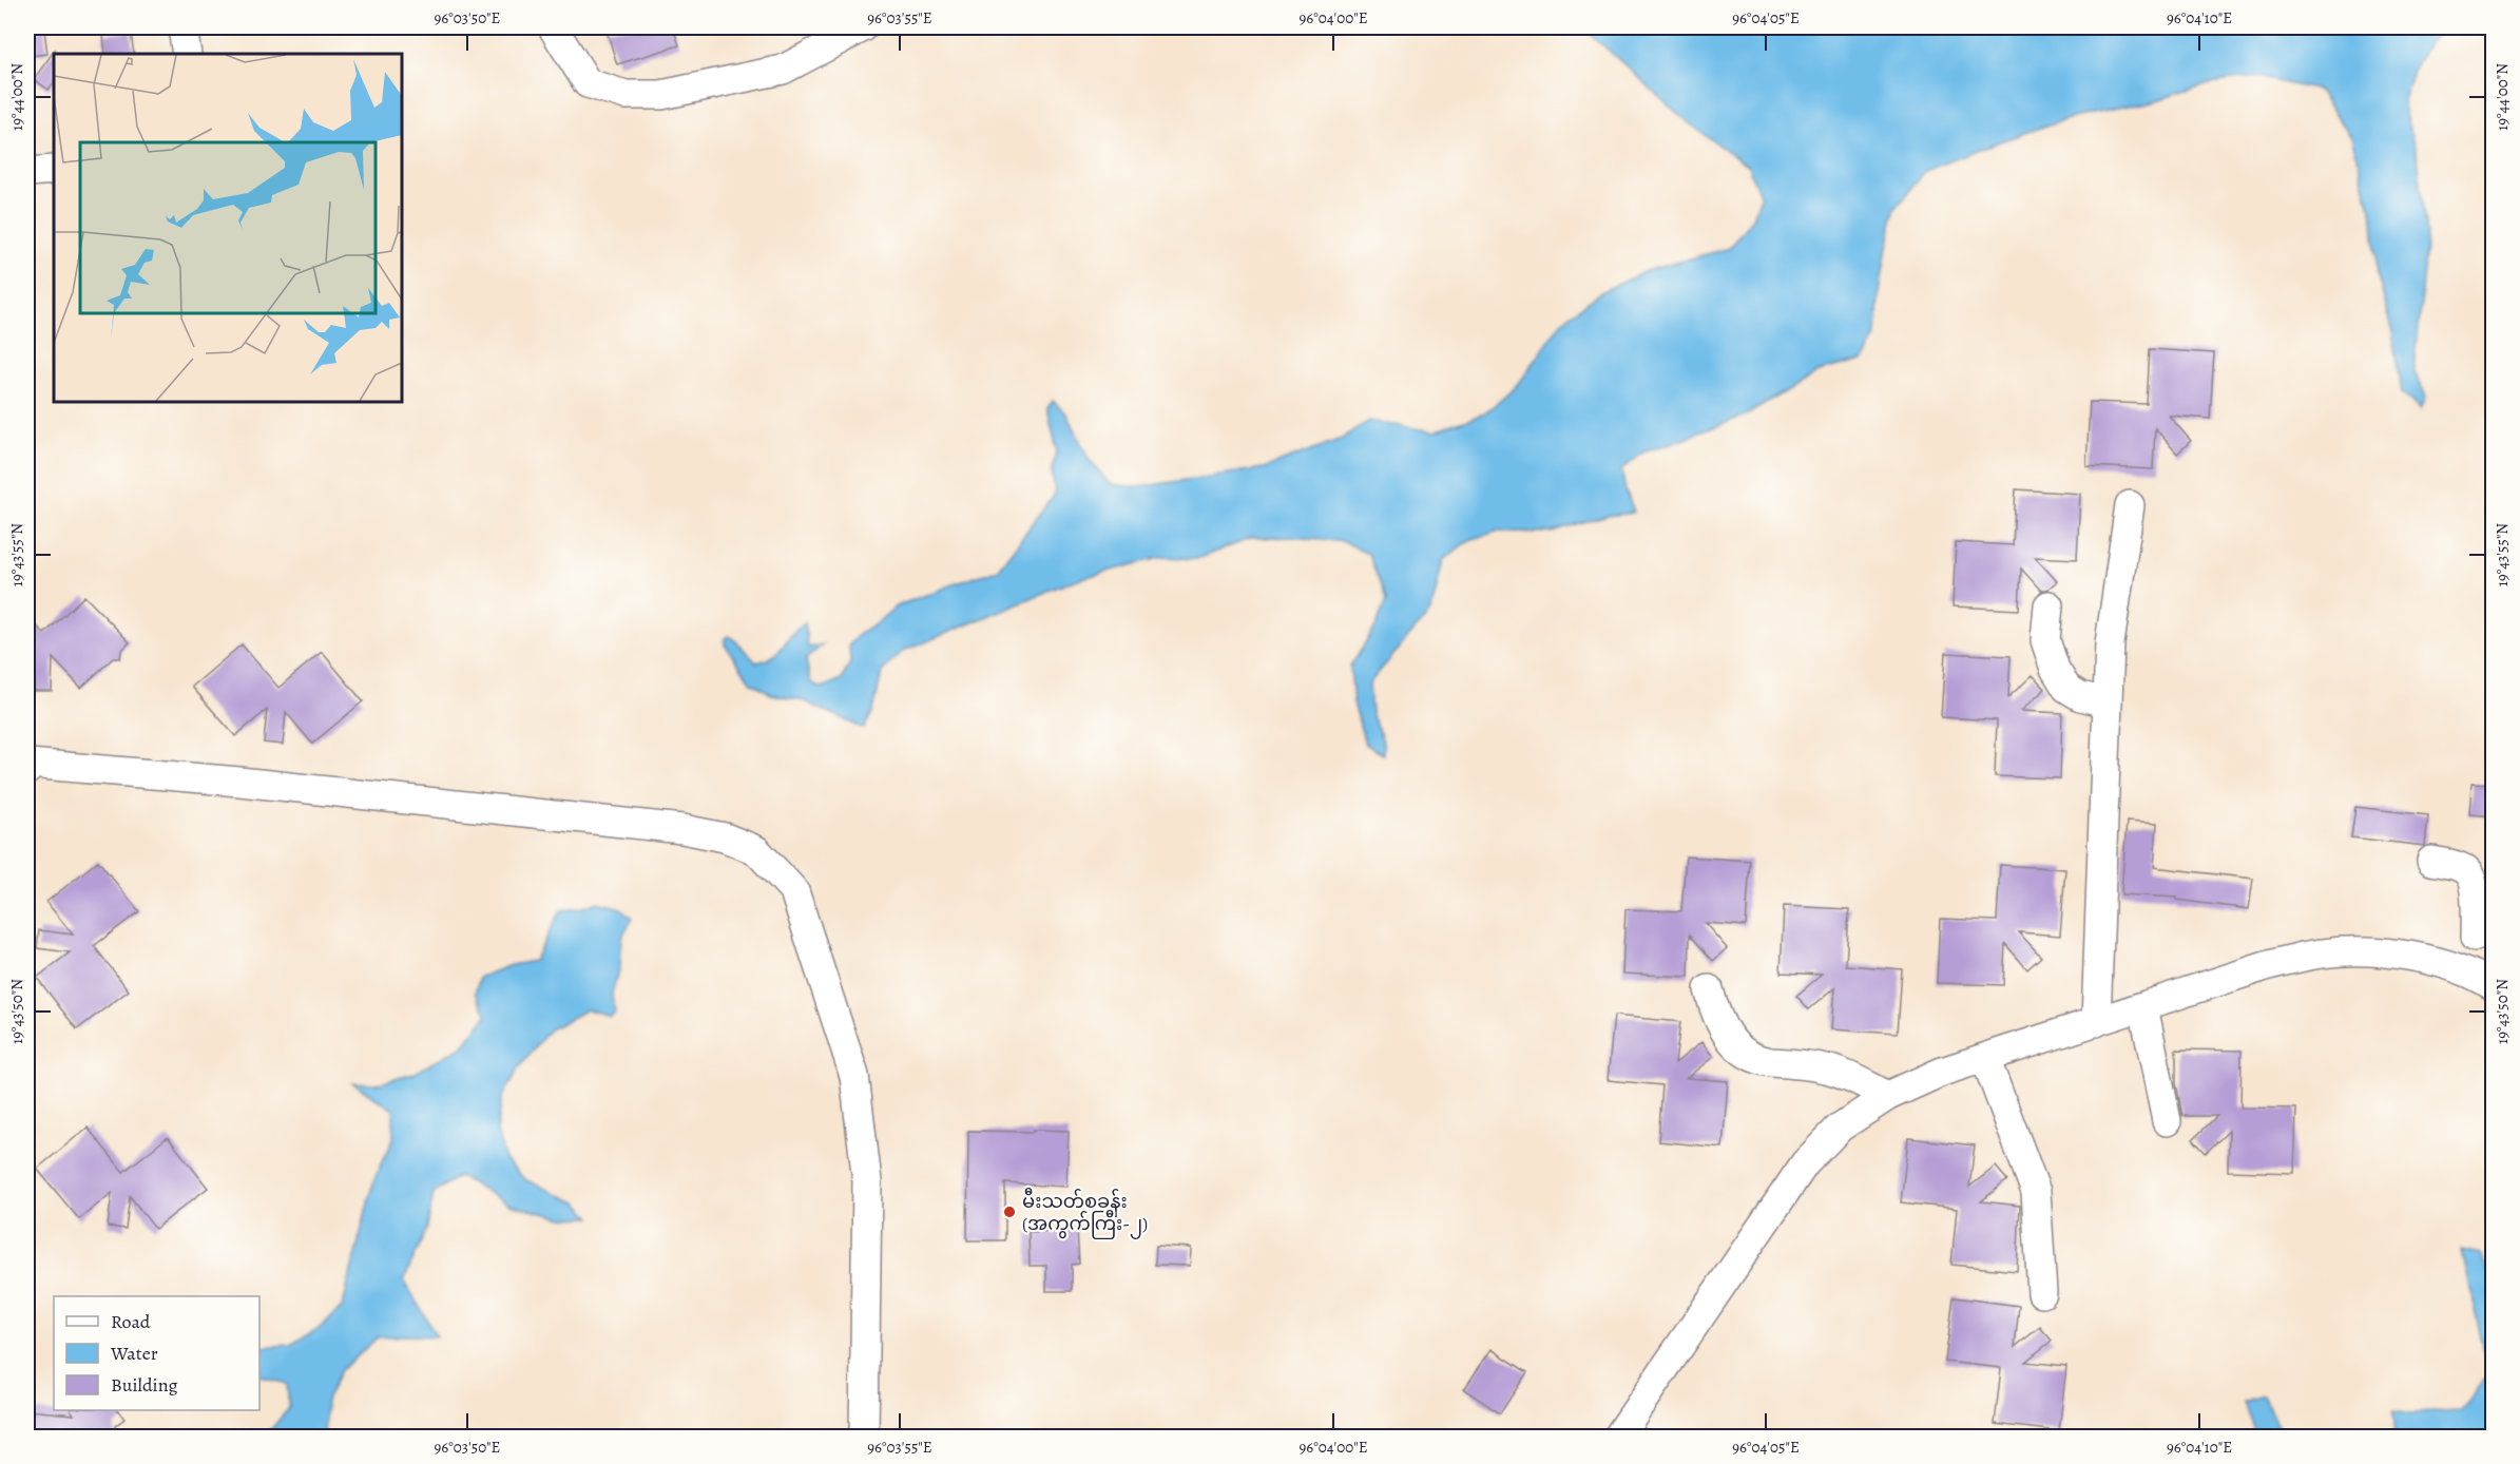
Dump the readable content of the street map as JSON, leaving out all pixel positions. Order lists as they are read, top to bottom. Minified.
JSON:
{"places":["မီးသတ်စခန်း (အကွက်ကြီး-၂)"],"legend":["Road","Water","Building"],"coordinates":["96°03'50\"E","96°03'55\"E","96°04'00\"E","96°04'05\"E","96°04'10\"E","19°44'00\"N","19°43'55\"N","19°43'50\"N"]}
